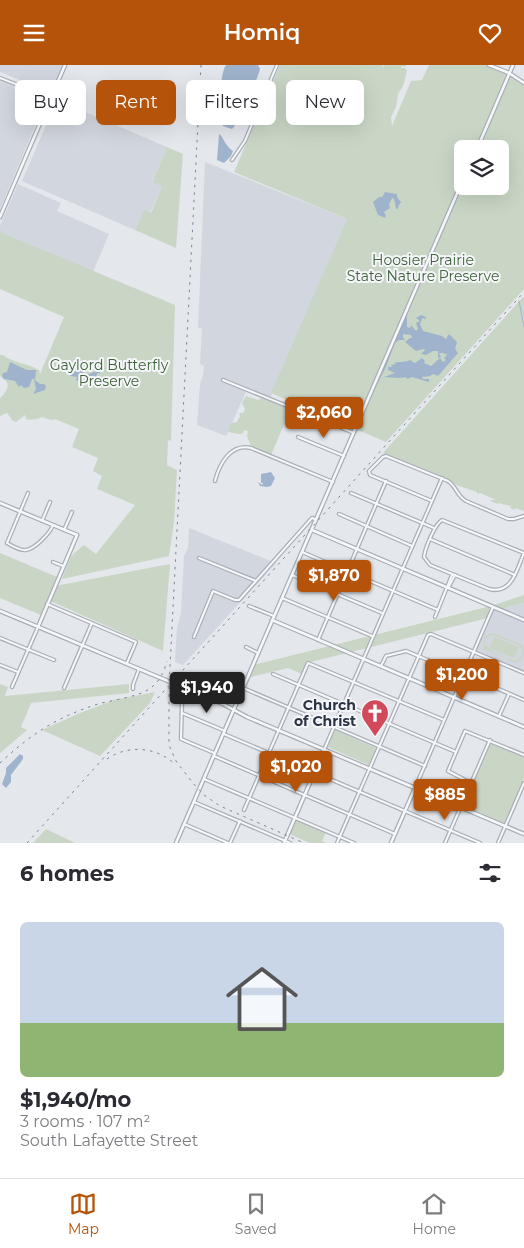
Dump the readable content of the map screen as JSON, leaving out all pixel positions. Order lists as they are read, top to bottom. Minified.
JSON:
{"parks":["Hoosier Prairie State Nature Preserve","Gaylord Butterfly Preserve"],"places":{"church":["Church of Christ"]},"page":{"header":"Homiq","chip":["Buy","Rent","Filters","New"],"price":["$2,060","$1,870","$1,200","$1,940","$1,020","$885"],"heading":"6 homes","list":[{"name":"$1,940/mo","note":"3 rooms · 107 m² · South Lafayette Street"}],"tabs":["Map","Saved","Home"]}}
